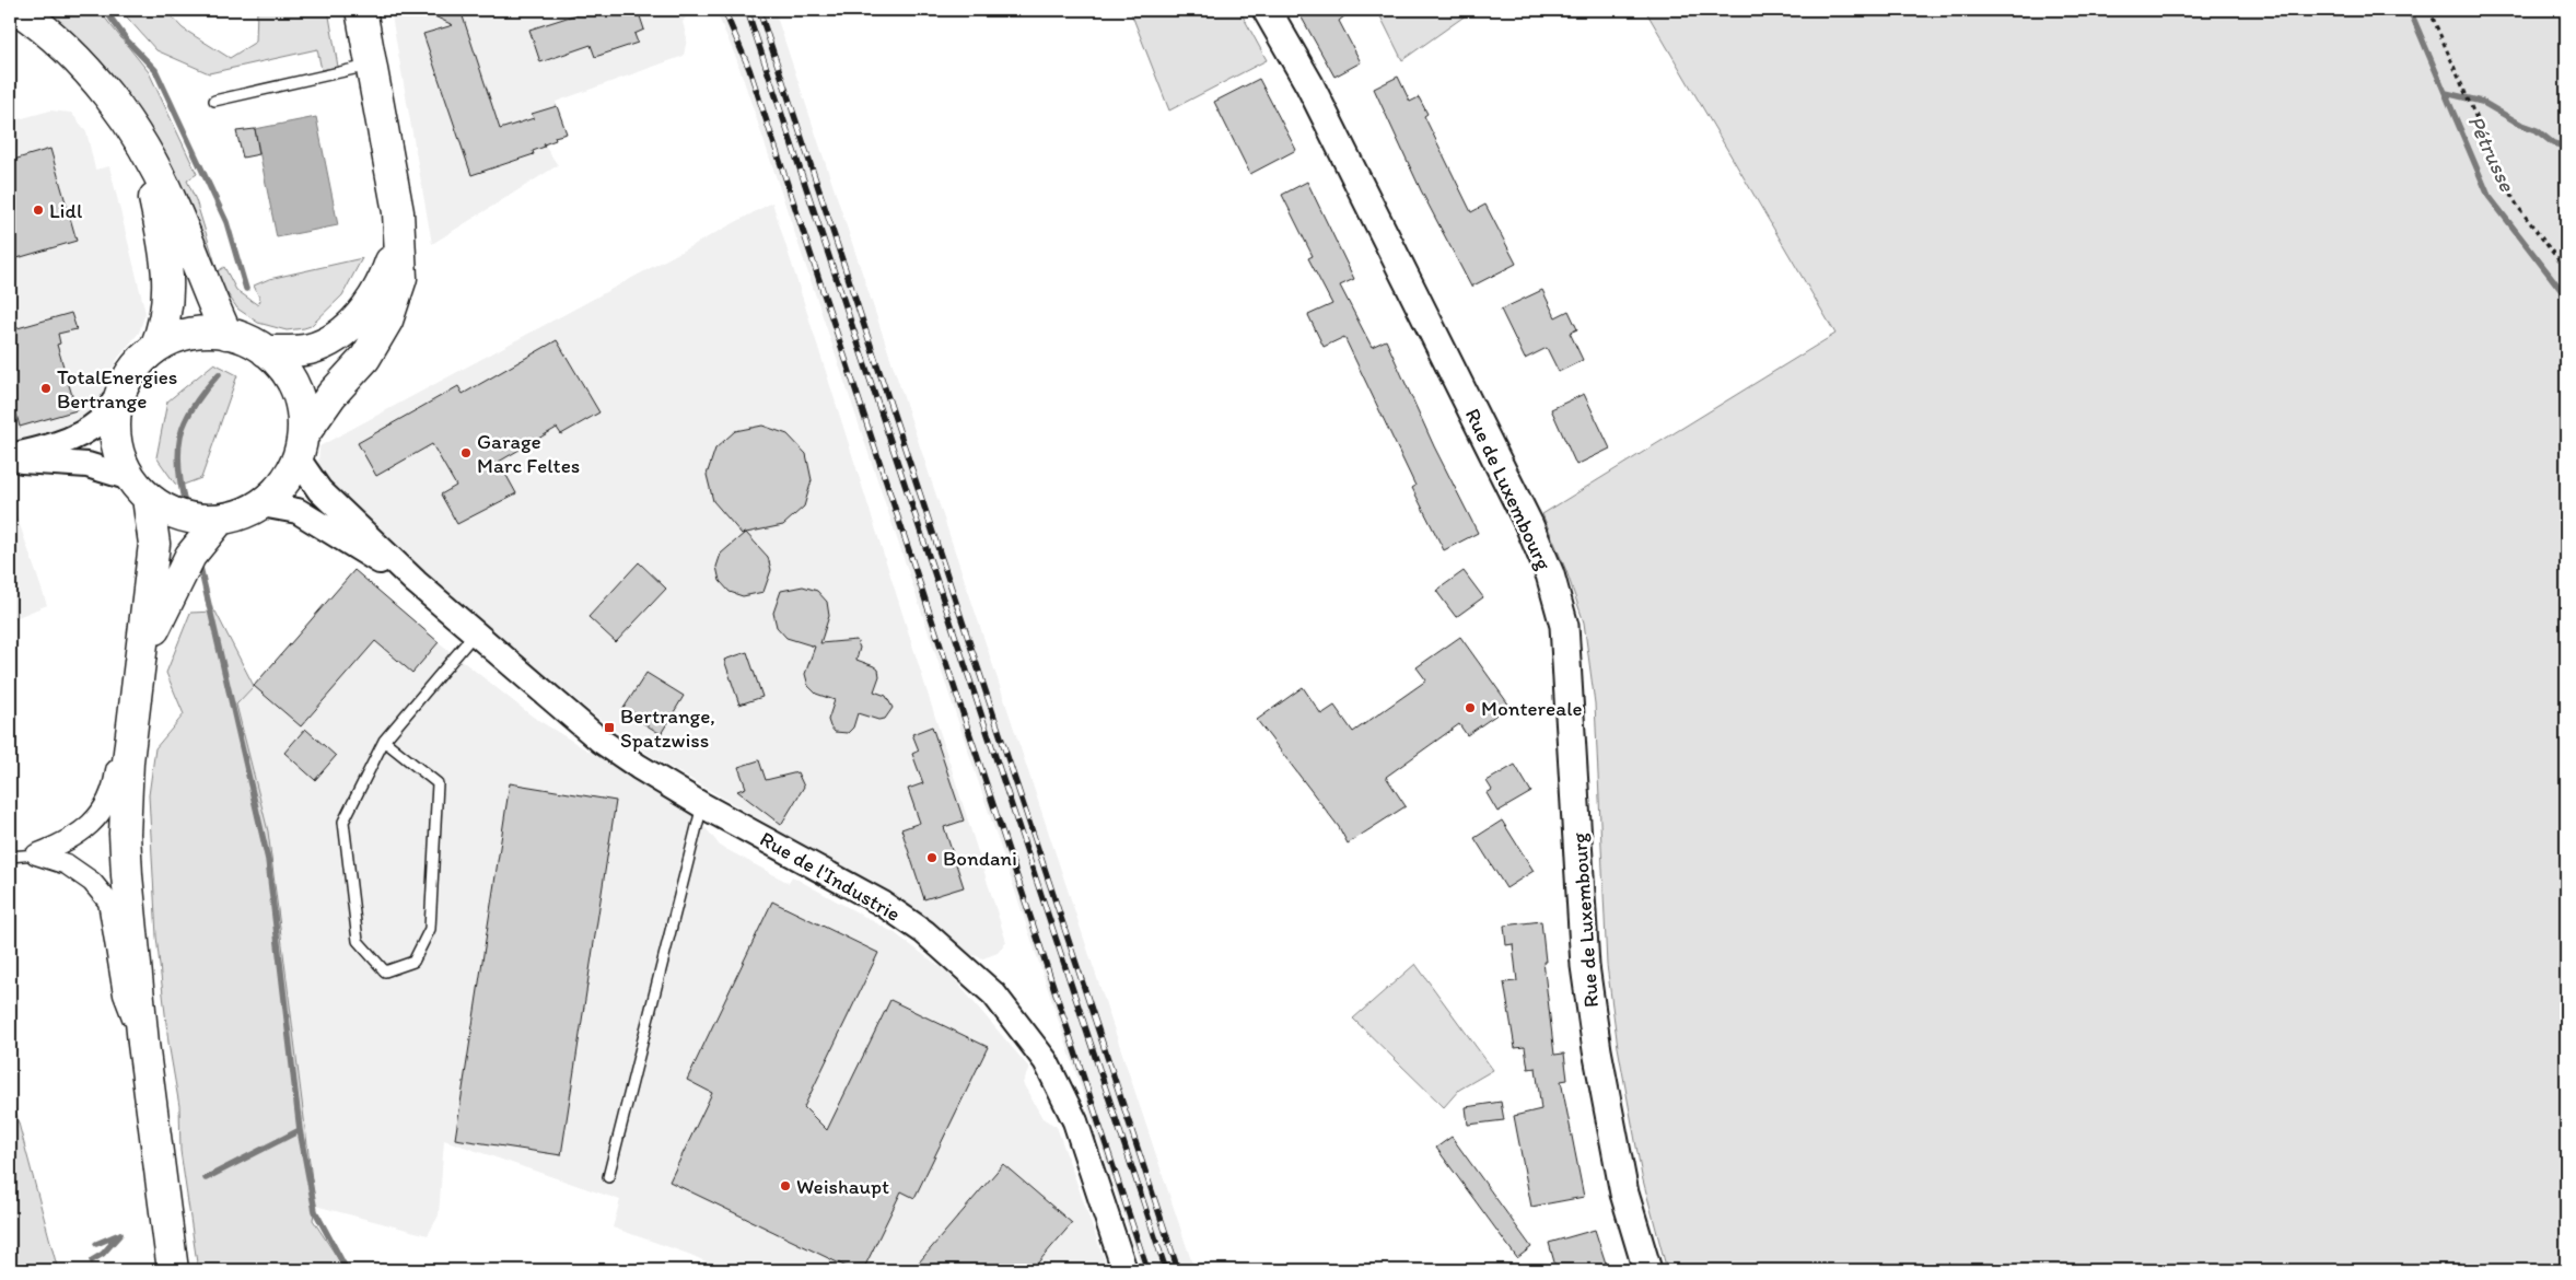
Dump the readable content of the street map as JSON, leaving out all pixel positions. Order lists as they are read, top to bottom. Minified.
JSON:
{"streets":{"main road":["Rue de Luxembourg"],"street":["Rue de l'Industrie"]},"water":["Pétrusse"],"places":{"other":["Lidl","TotalEnergies Bertrange","Garage Marc Feltes","Montereale","Bondani","Weishaupt"],"transit":["Bertrange, Spatzwiss"]}}
